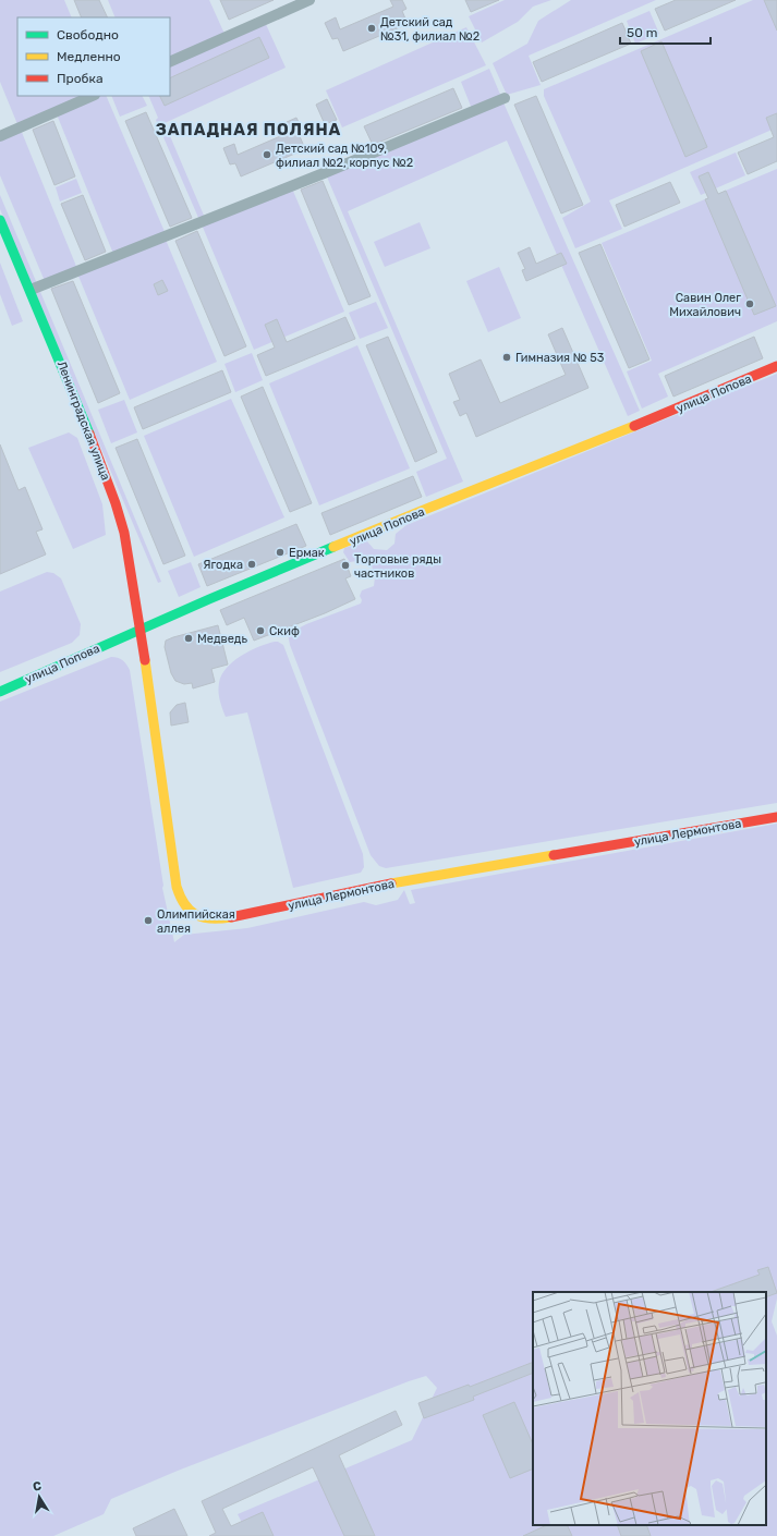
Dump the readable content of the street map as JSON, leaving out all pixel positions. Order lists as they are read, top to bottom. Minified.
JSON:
{"streets":{"main road":["улица Попова","Ленинградская улица","улица Лермонтова"]},"crossings":[["улица Попова","Ленинградская улица"],["улица Попова","улица Лермонтова"],["Ленинградская улица","улица Лермонтова"]],"districts":["ЗАПАДНАЯ ПОЛЯНА"],"places":["Детский сад №31, филиал №2","Детский сад №109, филиал №2, корпус №2","Савин Олег Михайлович","Гимназия № 53","Ермак","Ягодка","Торговые ряды частников","Скиф","Медведь","Олимпийская аллея"],"legend":["Свободно","Медленно","Пробка"],"scale_bar":"50 m","north":"top"}
